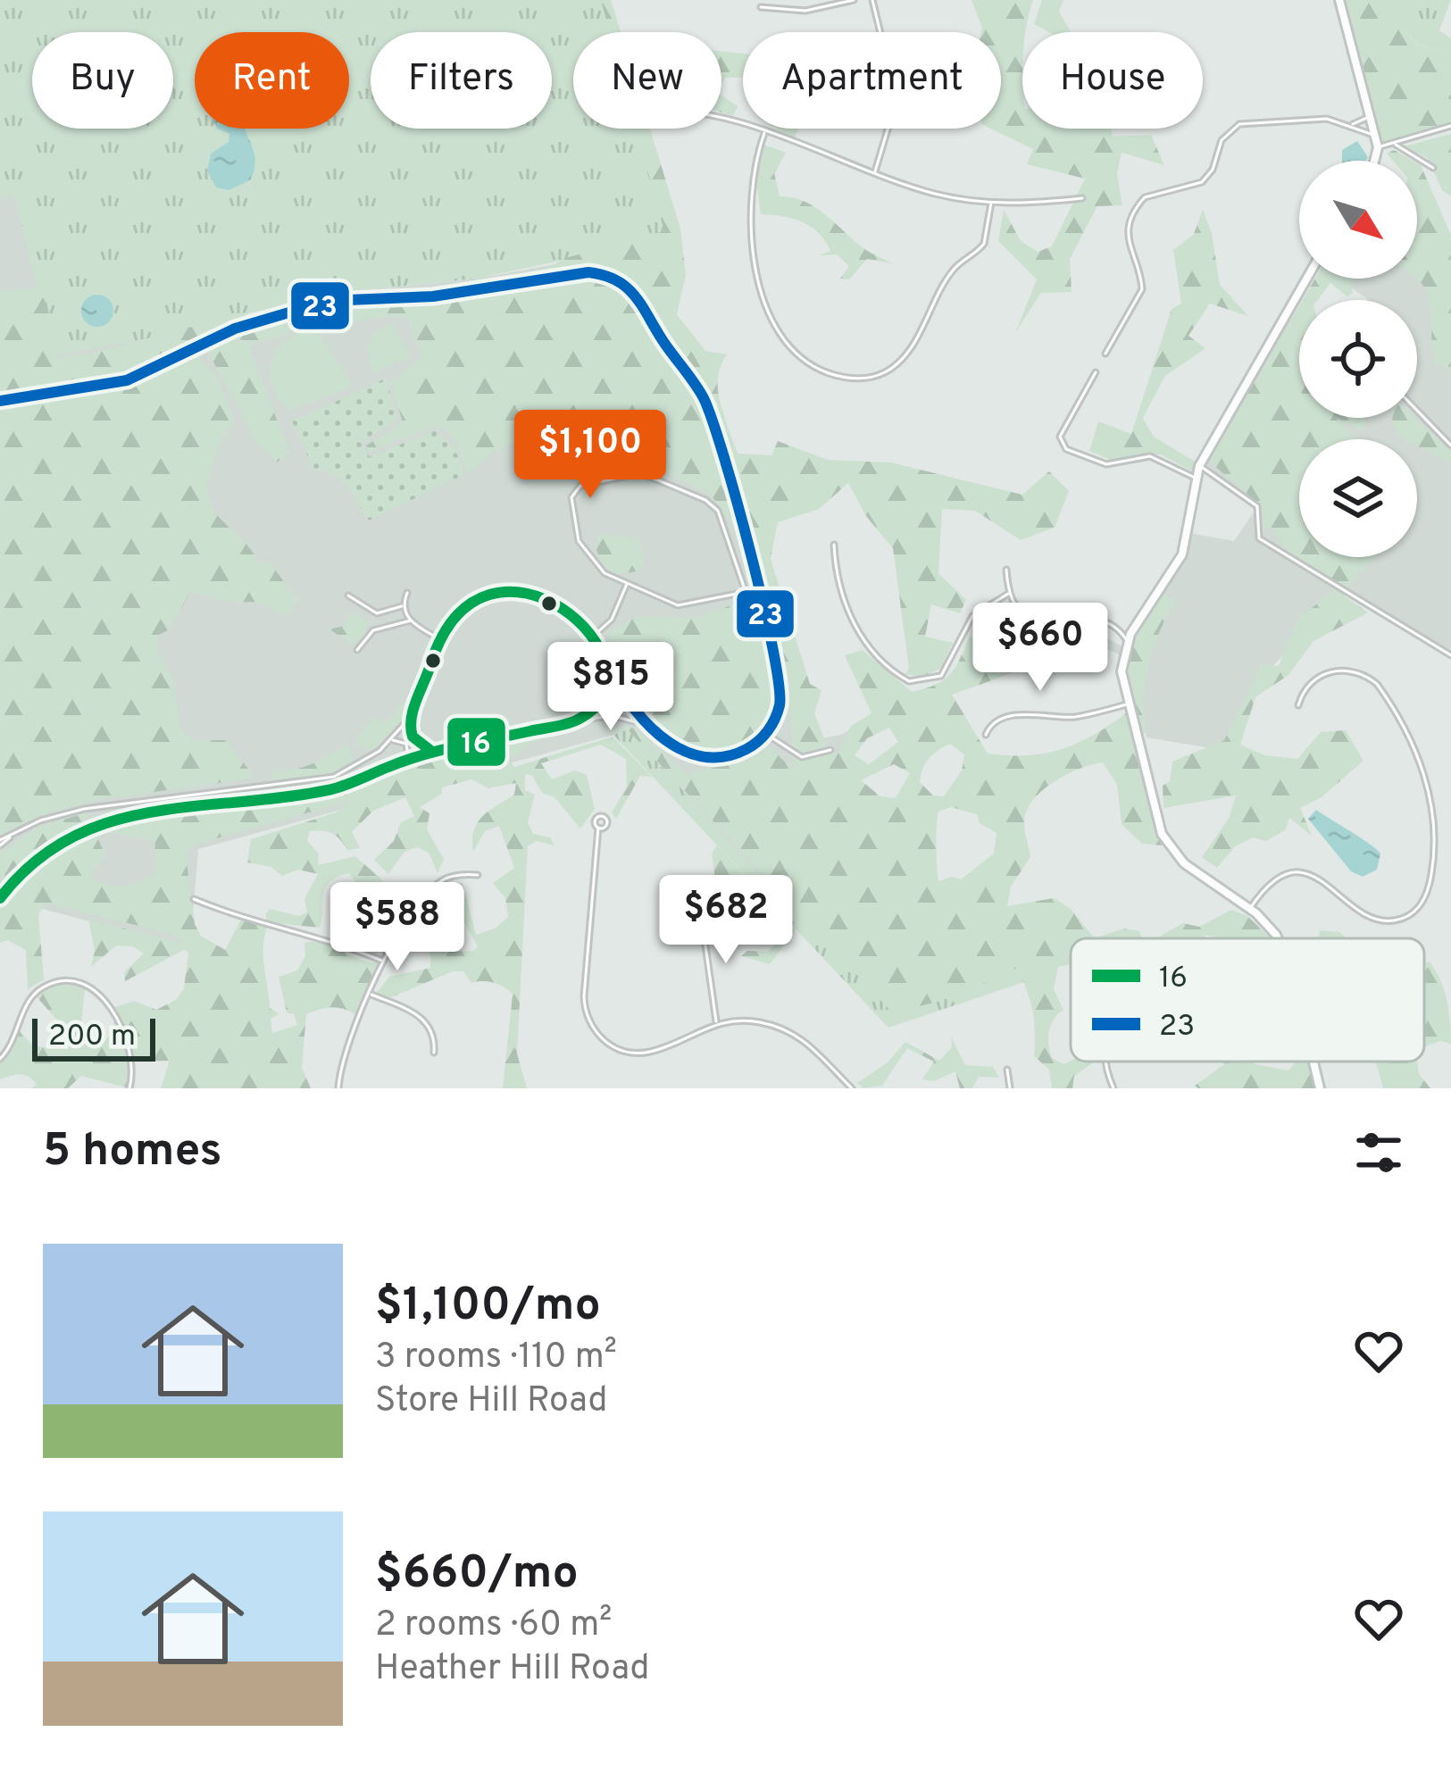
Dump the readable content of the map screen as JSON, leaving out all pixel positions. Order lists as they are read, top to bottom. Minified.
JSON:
{"lines":["transit line 23","transit line 16"],"legend":["16","23"],"scale_bar":"200 m","north":"bottom right","page":{"chip":["Buy","Rent","Filters","New","Apartment","House"],"price":["$1,100","$660","$815","$682","$588"],"scale":"200 m","heading":"5 homes","list":[{"name":"$1,100/mo","note":"3 rooms · 110 m² · Store Hill Road"},{"name":"$660/mo","note":"2 rooms · 60 m² · Heather Hill Road"}]}}
